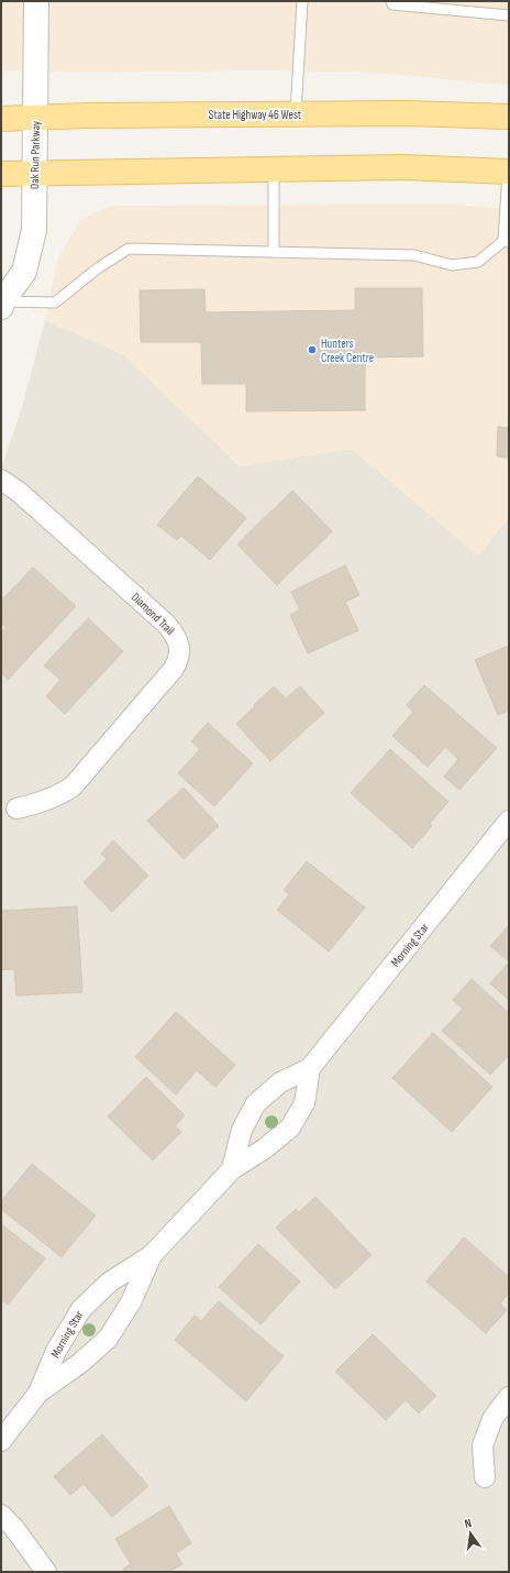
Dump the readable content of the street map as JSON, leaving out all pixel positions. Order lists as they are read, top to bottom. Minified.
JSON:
{"streets":{"main road":["State Highway 46 West"],"street":["Oak Run Parkway","Diamond Trail","Morning Star"]},"crossings":[["State Highway 46 West","Oak Run Parkway"]],"places":["Hunters Creek Centre"],"north":"top"}
